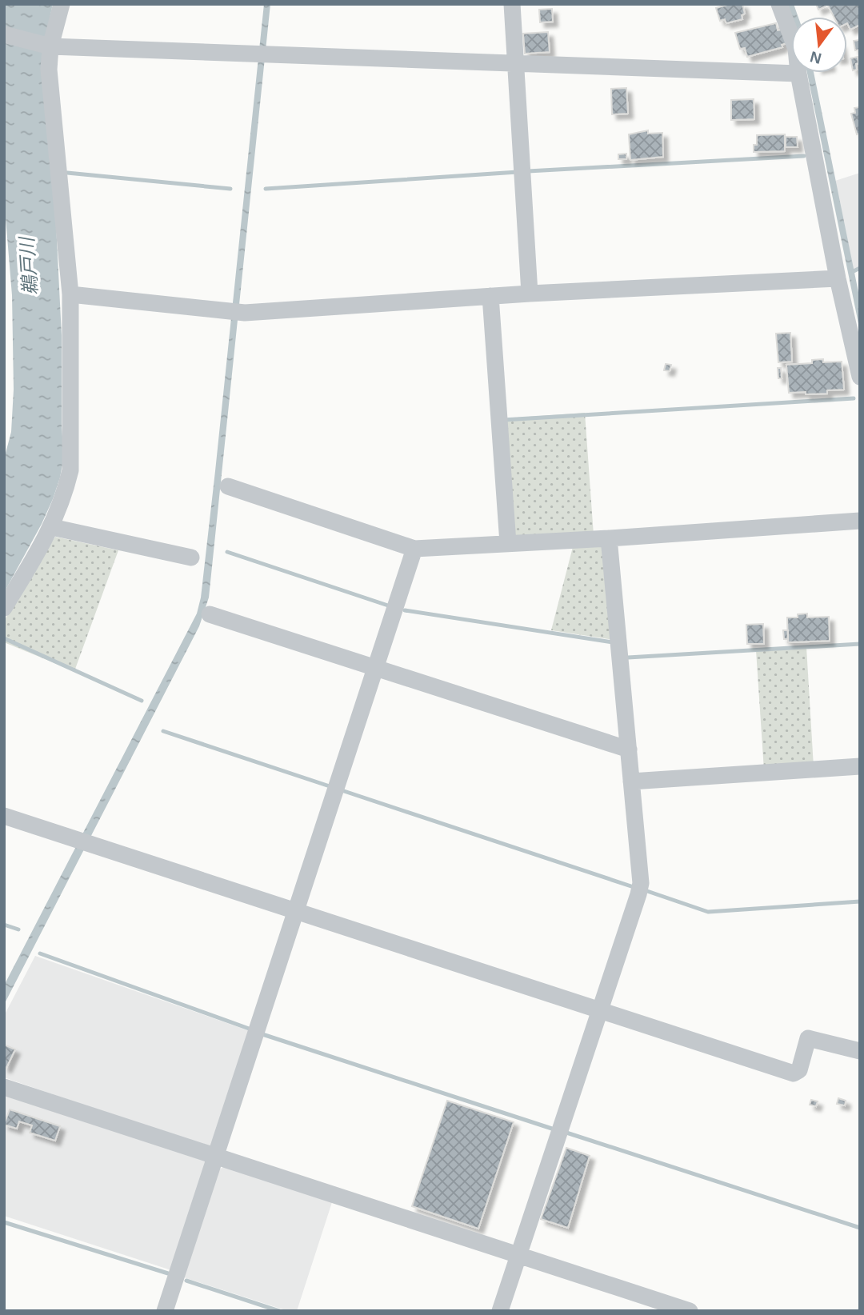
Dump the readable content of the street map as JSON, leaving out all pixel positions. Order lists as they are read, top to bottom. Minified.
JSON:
{"water":["鵜戸川"],"north":"bottom"}
